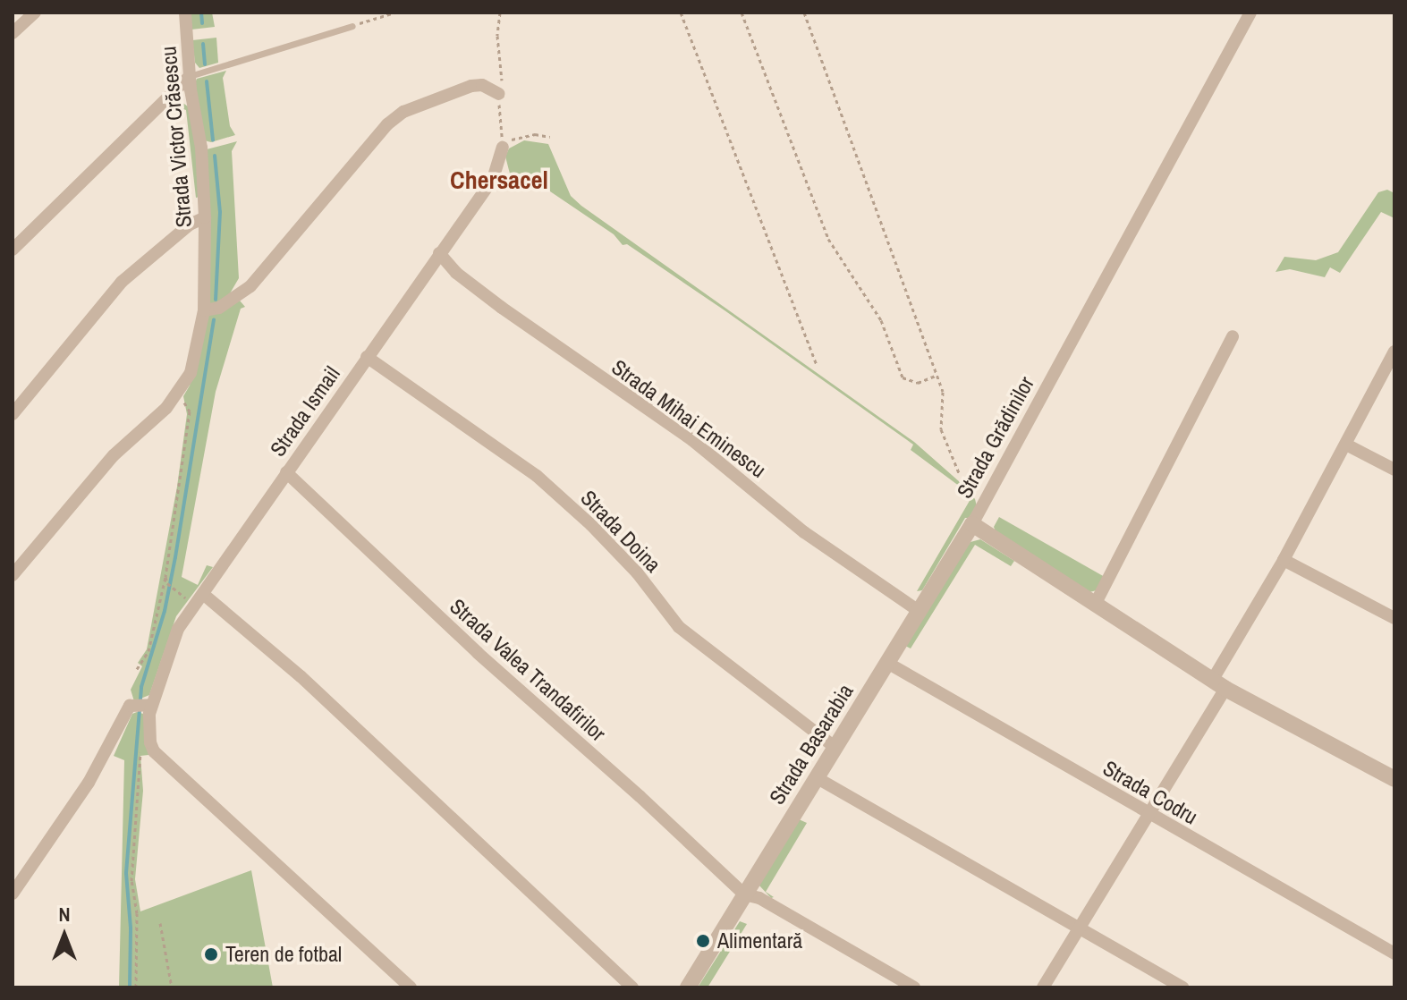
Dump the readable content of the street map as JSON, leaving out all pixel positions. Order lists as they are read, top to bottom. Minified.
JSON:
{"streets":{"street":["Strada Victor Crăsescu","Strada Ismail","Strada Mihai Eminescu","Strada Grădinilor","Strada Doina","Strada Valea Trandafirilor","Strada Basarabia","Strada Codru"]},"crossings":[["Strada Ismail","Strada Mihai Eminescu"],["Strada Ismail","Strada Doina"],["Strada Ismail","Strada Valea Trandafirilor"],["Strada Mihai Eminescu","Strada Basarabia"],["Strada Grădinilor","Strada Basarabia"],["Strada Doina","Strada Basarabia"],["Strada Valea Trandafirilor","Strada Basarabia"],["Strada Basarabia","Strada Codru"]],"districts":["Chersacel"],"places":["Alimentară","Teren de fotbal"],"north":"top"}
